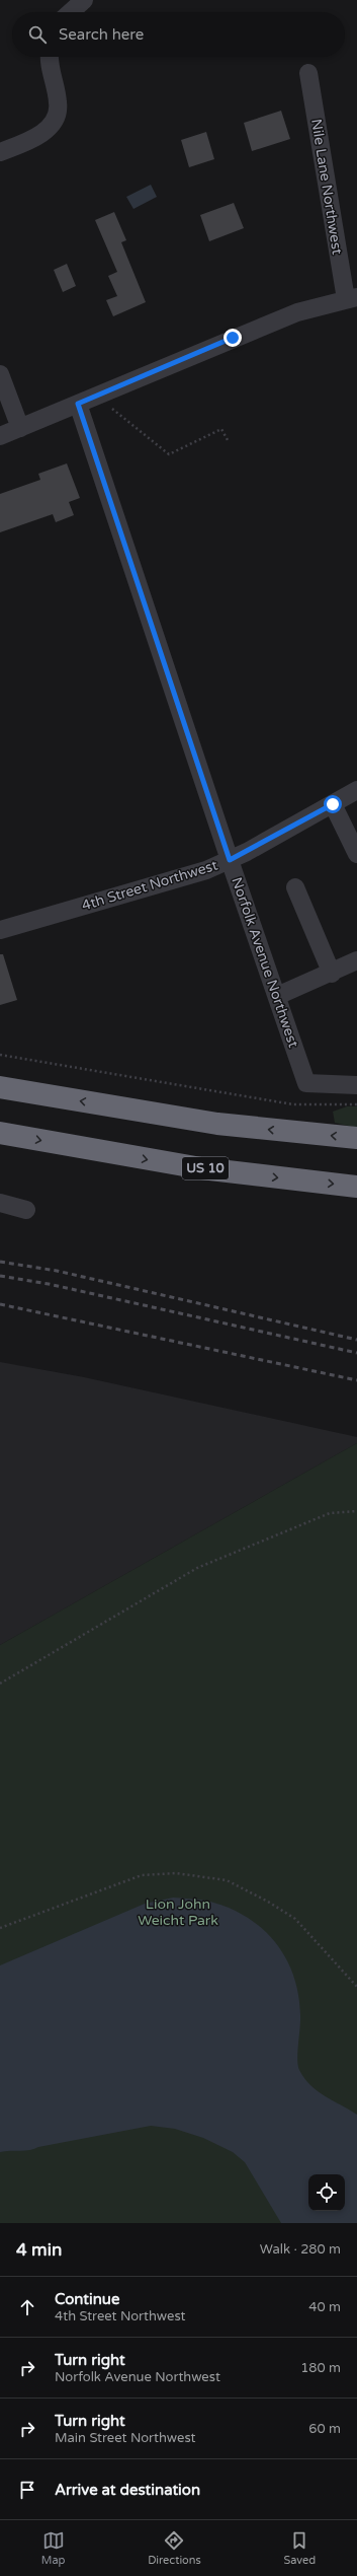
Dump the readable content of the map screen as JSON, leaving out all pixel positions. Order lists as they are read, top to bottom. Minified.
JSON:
{"streets":{"highway":["US 10"],"street":["Nile Lane Northwest","4th Street Northwest","Norfolk Avenue Northwest"]},"crossings":[["4th Street Northwest","Norfolk Avenue Northwest"]],"parks":["Lion John Weicht Park"],"page":{"search":"Search here","heading":["4 min","Walk · 280 m"],"list":[["Continue","4th Street Northwest","40 m"],["Turn right","Norfolk Avenue Northwest","180 m"],["Turn right","Main Street Northwest","60 m"],"Arrive at destination"],"nav":["Map","Directions","Saved"]}}
